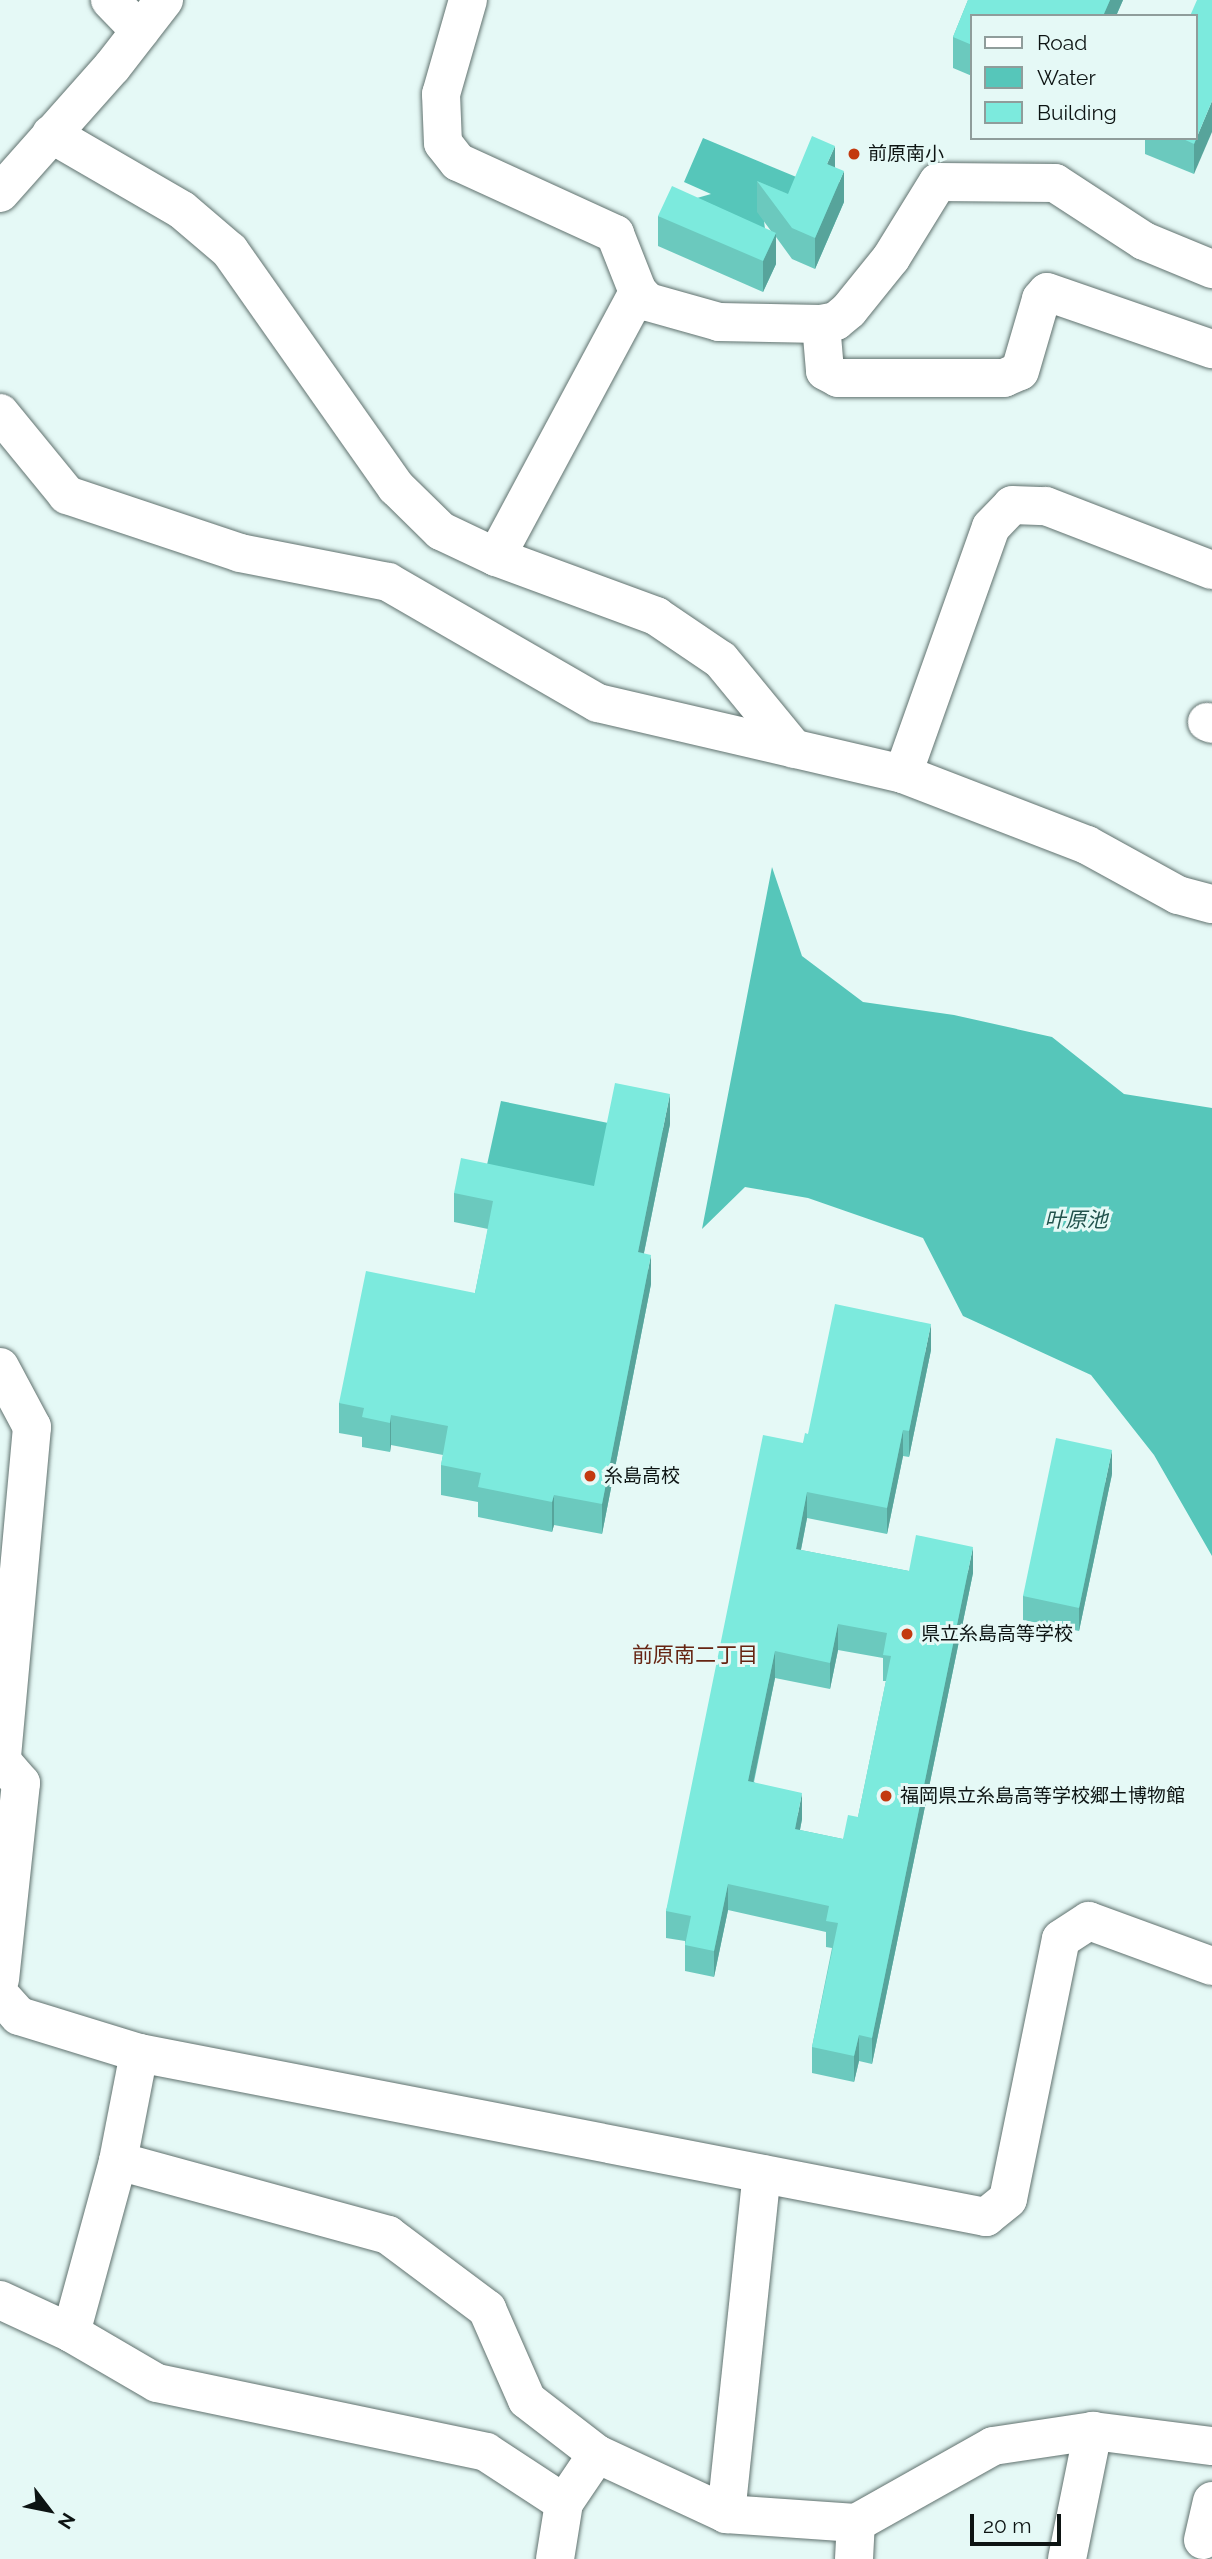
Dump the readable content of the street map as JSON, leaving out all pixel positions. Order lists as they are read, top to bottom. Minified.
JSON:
{"districts":["前原南二丁目"],"water":["叶原池"],"places":["前原南小","糸島高校","県立糸島高等学校","福岡県立糸島高等学校郷土博物館"],"legend":["Road","Water","Building"],"scale_bar":"20 m","north":"bottom right"}
